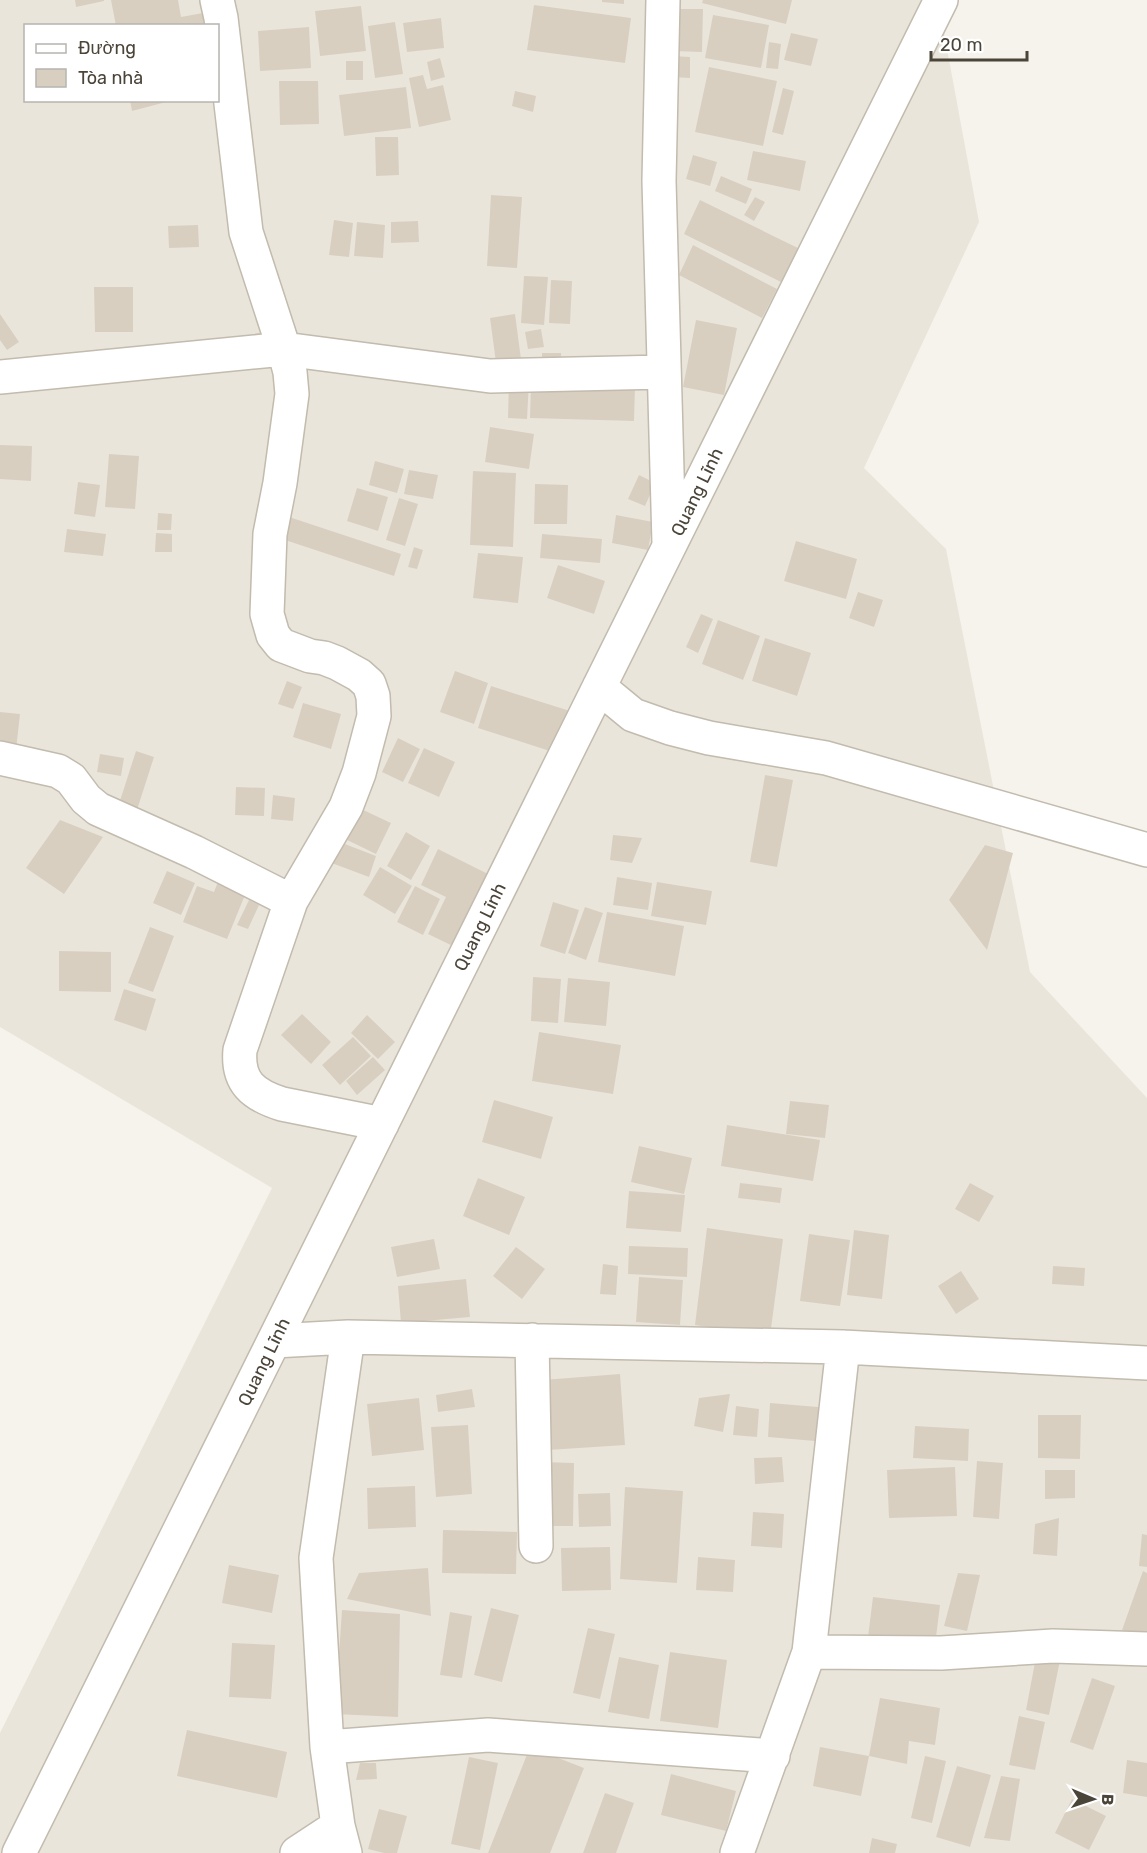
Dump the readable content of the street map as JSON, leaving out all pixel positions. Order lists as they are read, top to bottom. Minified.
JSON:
{"streets":{"street":["Quang Lĩnh"]},"legend":["Đường","Tòa nhà"],"scale_bar":"20 m","north":"right"}
